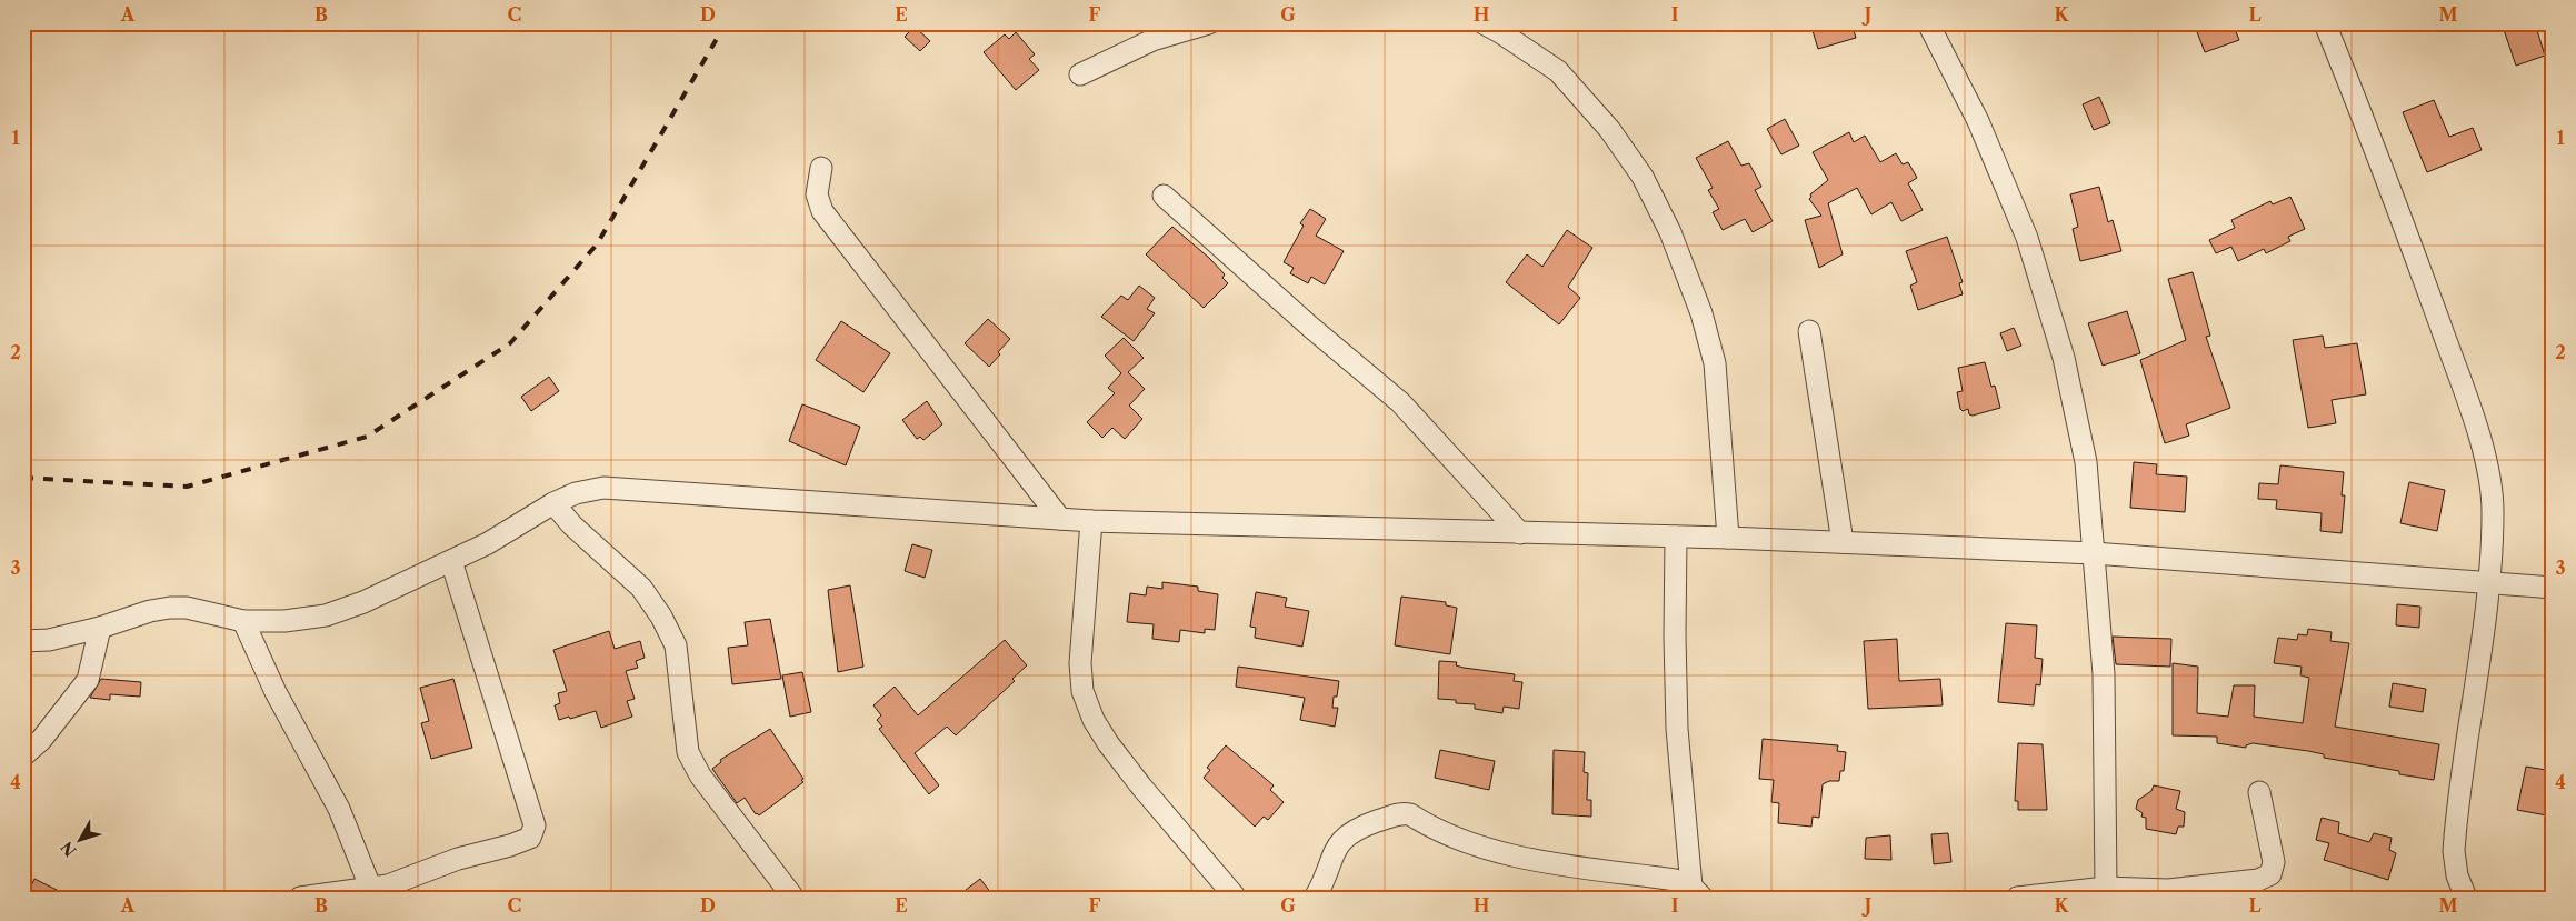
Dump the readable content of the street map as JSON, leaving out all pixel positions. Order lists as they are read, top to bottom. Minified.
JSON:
{"north":"bottom left","grid":{"columns":["A","B","C","D","E","F","G","H","I","J","K","L","M"],"rows":["1","2","3","4"]}}
